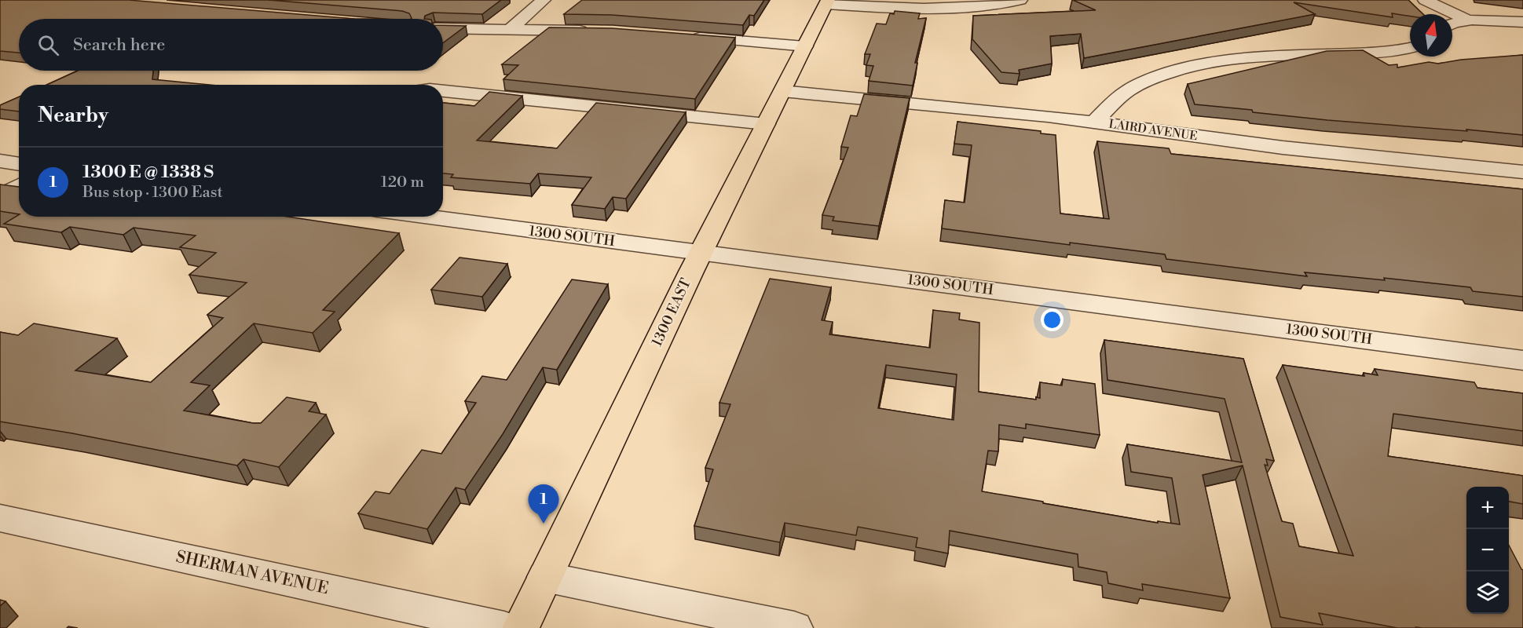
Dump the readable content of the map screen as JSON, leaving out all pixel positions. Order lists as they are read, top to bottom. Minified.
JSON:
{"streets":{"main road":["1300 EAST"],"street":["LAIRD AVENUE","1300 SOUTH","SHERMAN AVENUE"]},"crossings":[["LAIRD AVENUE","1300 EAST"],["1300 SOUTH","1300 EAST"]],"north":"top","page":{"search":"Search here","heading":"Nearby","list":[{"mark":"1","name":"1300 E @ 1338 S","note":"Bus stop · 1300 East","value":"120 m"}],"pins":"1","map_buttons":["+","−"]}}
